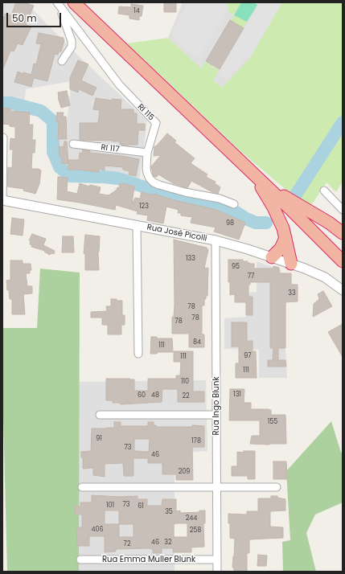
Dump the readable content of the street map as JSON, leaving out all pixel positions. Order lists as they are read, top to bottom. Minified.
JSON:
{"streets":{"street":["RI 115","RI 117","Rua José Picolli","Rua Ingo Blunk","Rua Emma Muller Blunk"]},"crossings":[["RI 115","RI 117"],["Rua José Picolli","Rua Ingo Blunk"],["Rua Ingo Blunk","Rua Emma Muller Blunk"]],"house_numbers":["14","123","98","133","95","77","33","78","78","78","84","111","97","111","111","110","131","60","48","22","155","91","178","73","46","209","73","101","61","35","244","406","258","46","32","72"],"scale_bar":"50 m"}
